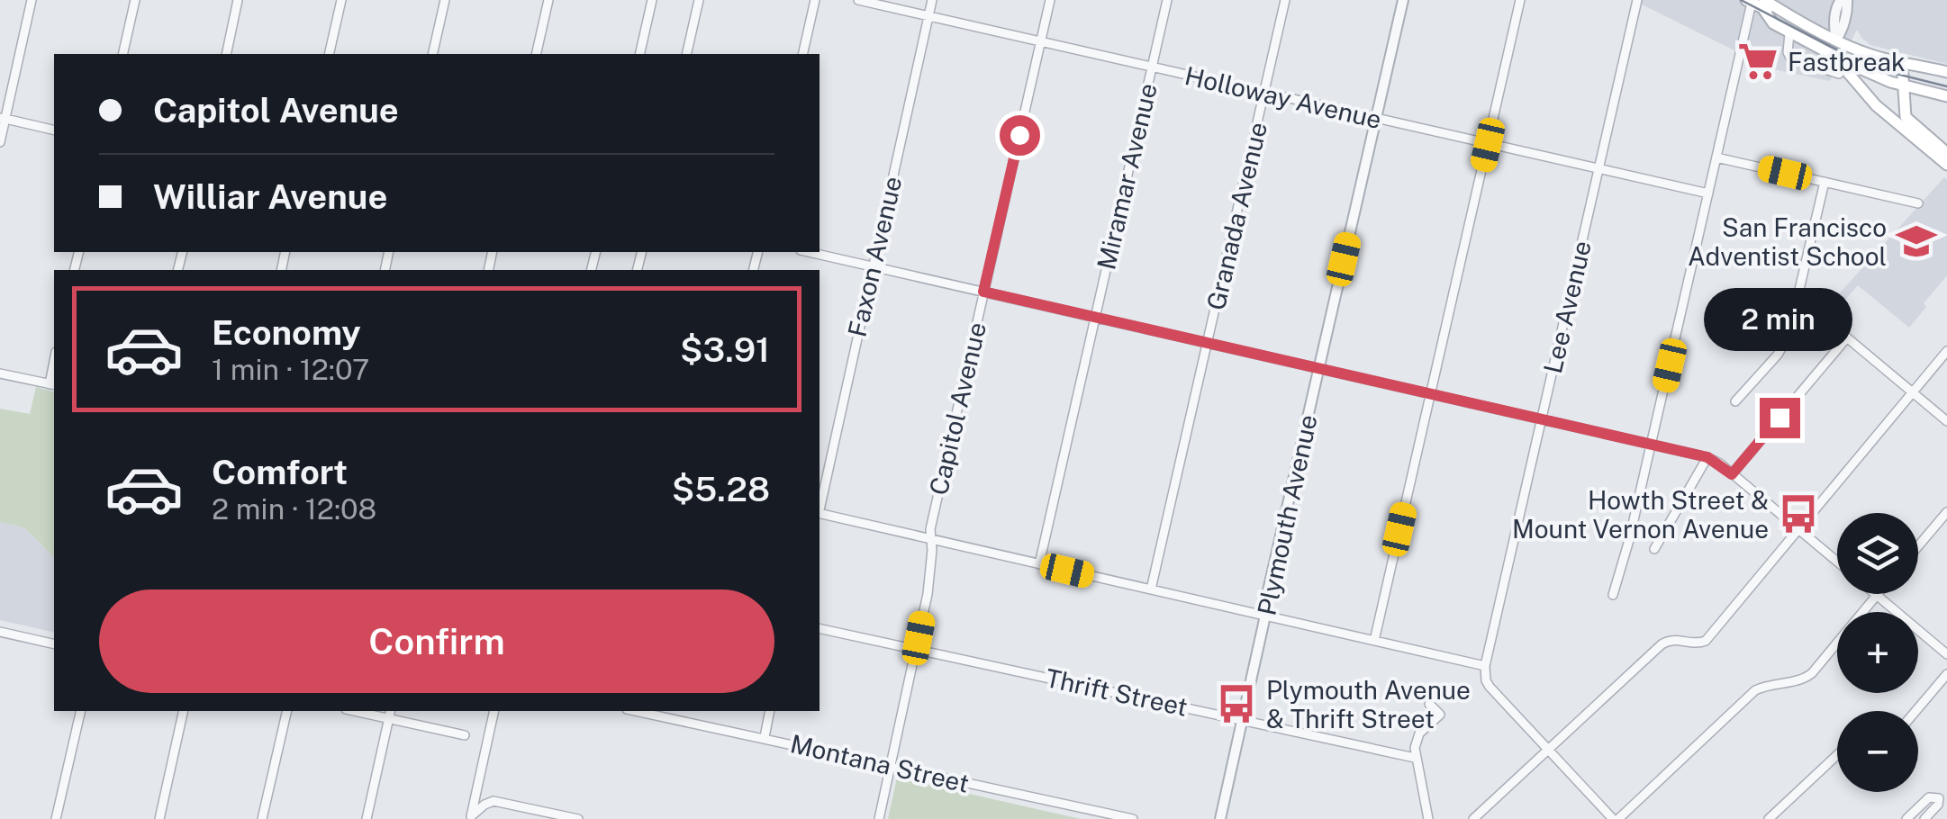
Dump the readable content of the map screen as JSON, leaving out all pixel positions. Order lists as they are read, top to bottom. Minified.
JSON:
{"streets":{"street":["Holloway Avenue","Miramar Avenue","Granada Avenue","Faxon Avenue","Lee Avenue","Capitol Avenue","Plymouth Avenue","Thrift Street","Montana Street"]},"crossings":[["Holloway Avenue","Miramar Avenue"],["Holloway Avenue","Granada Avenue"],["Holloway Avenue","Faxon Avenue"],["Holloway Avenue","Lee Avenue"],["Holloway Avenue","Capitol Avenue"],["Holloway Avenue","Plymouth Avenue"],["Capitol Avenue","Thrift Street"],["Capitol Avenue","Montana Street"],["Plymouth Avenue","Thrift Street"]],"places":{"supermarket":["Fastbreak"],"school or university":["San Francisco Adventist School"],"bus stop":["Howth Street & Mount Vernon Avenue","Plymouth Avenue & Thrift Street"]},"page":{"banner":["Capitol Avenue","Williar Avenue"],"list":[{"name":"Economy","note":"1 min · 12:07","value":"$3.91"},{"name":"Comfort","note":"2 min · 12:08","value":"$5.28"}],"bubble":"2 min","map_buttons":["+","−"],"buttons":"Confirm"}}
